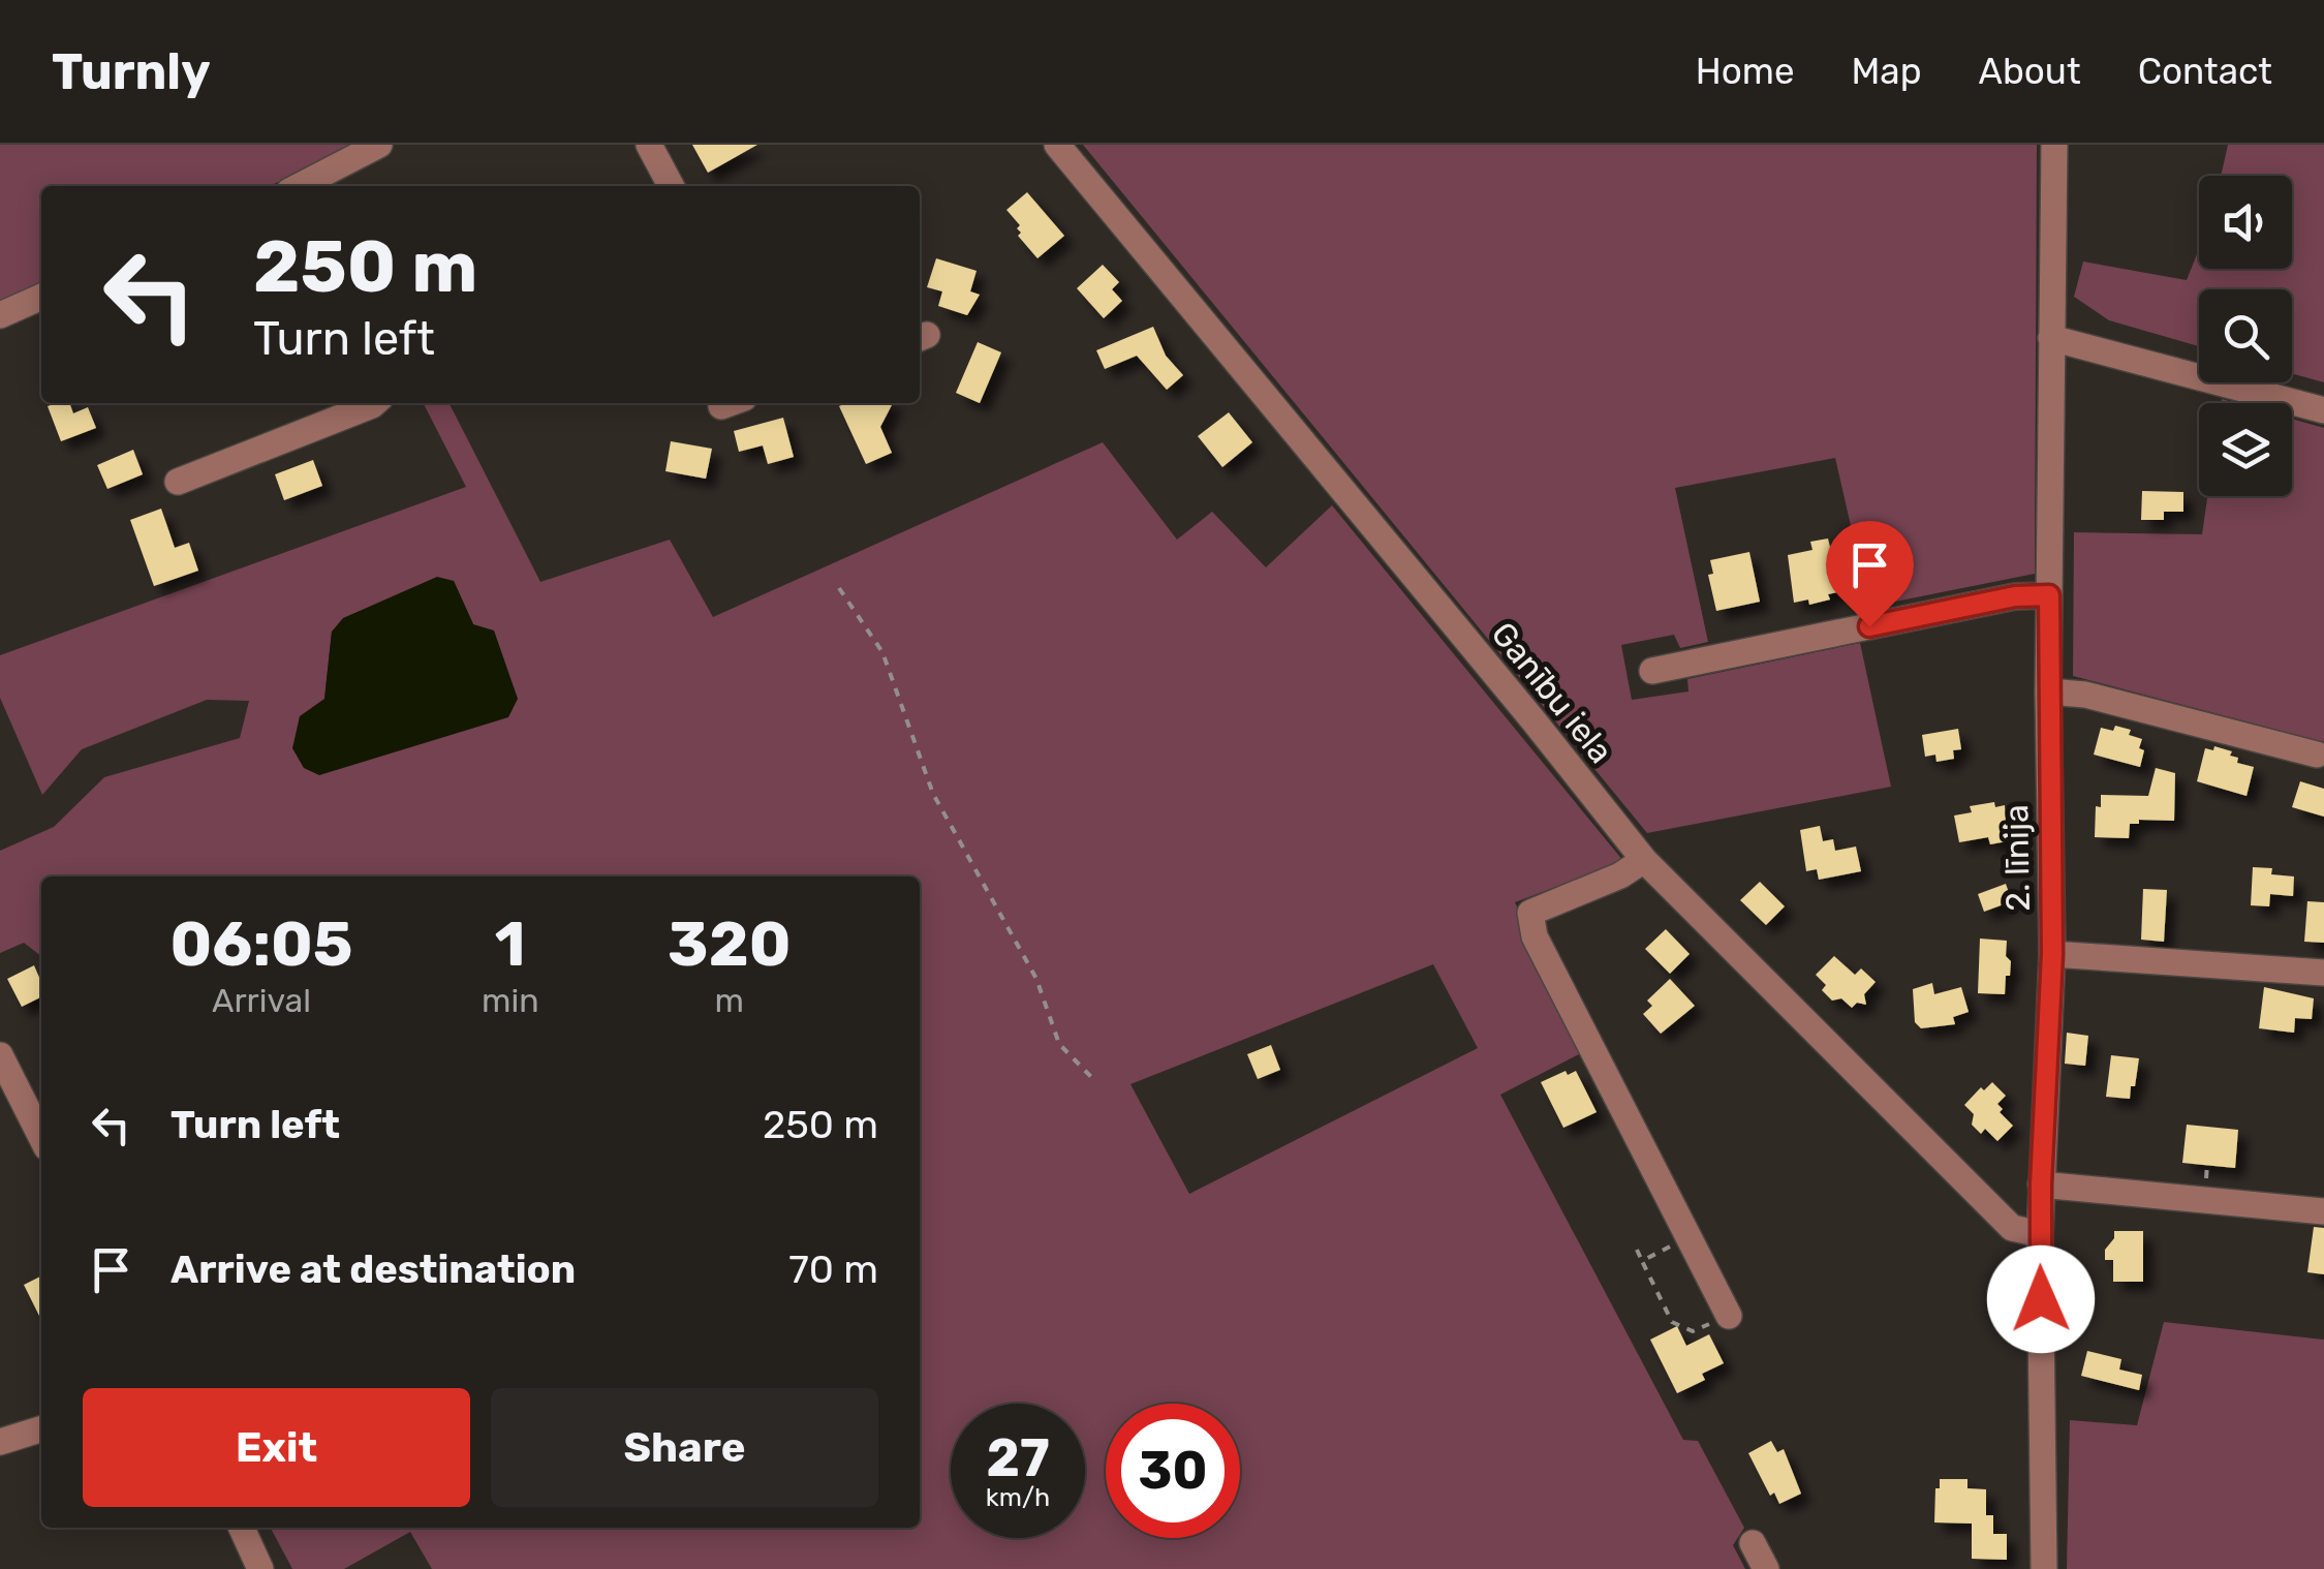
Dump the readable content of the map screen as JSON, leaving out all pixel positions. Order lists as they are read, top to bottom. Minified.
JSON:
{"streets":{"street":["Ganību iela","2. līnija"]},"crossings":[["Ganību iela","2. līnija"]],"page":{"header":"Turnly","nav":["Home","Map","About","Contact"],"turn":["250 m","Turn left"],"eta":["06:05","Arrival","1","min","320","m"],"list":[{"name":"Turn left","value":"250 m"},{"name":"Arrive at destination","value":"70 m"}],"buttons":["Exit","Share"],"speed":"27 km/h","limit":"30"}}
